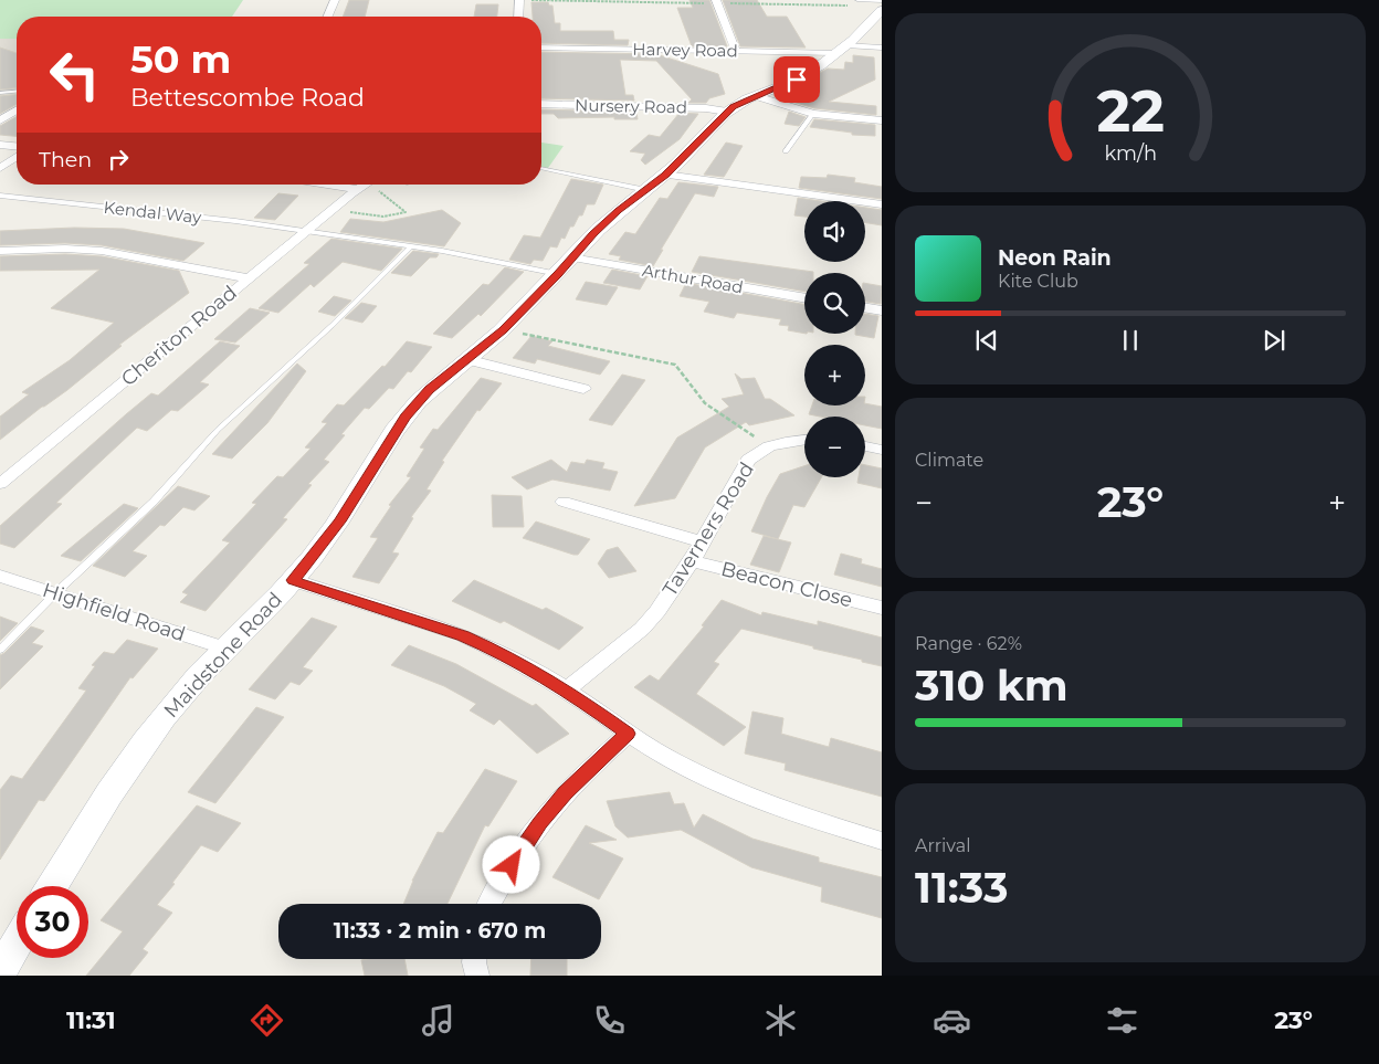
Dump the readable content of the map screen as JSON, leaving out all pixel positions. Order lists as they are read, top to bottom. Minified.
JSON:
{"streets":{"street":["Harvey Road","Nursery Road","Arthur Road","Cheriton Road","Taverners Road","Beacon Close","Highfield Road","Maidstone Road"],"lane":["Kendal Way"]},"crossings":[["Harvey Road","Maidstone Road"],["Nursery Road","Maidstone Road"],["Kendal Way","Arthur Road"],["Kendal Way","Cheriton Road"],["Kendal Way","Maidstone Road"],["Arthur Road","Maidstone Road"],["Taverners Road","Beacon Close"],["Highfield Road","Maidstone Road"]],"page":{"turn":["50 m","Bettescombe Road"],"then":"Then","map_buttons":["+","−"],"song":["Neon Rain","Kite Club"],"tile":["Climate",["Range · 62%","310 km"],["Arrival","11:33"]],"heat":["−","23°","+"],"limit":"30","trip":"11:33 · 2 min · 670 m","tabs":["11:31","23°"],"gauge":["22","km/h"]}}
